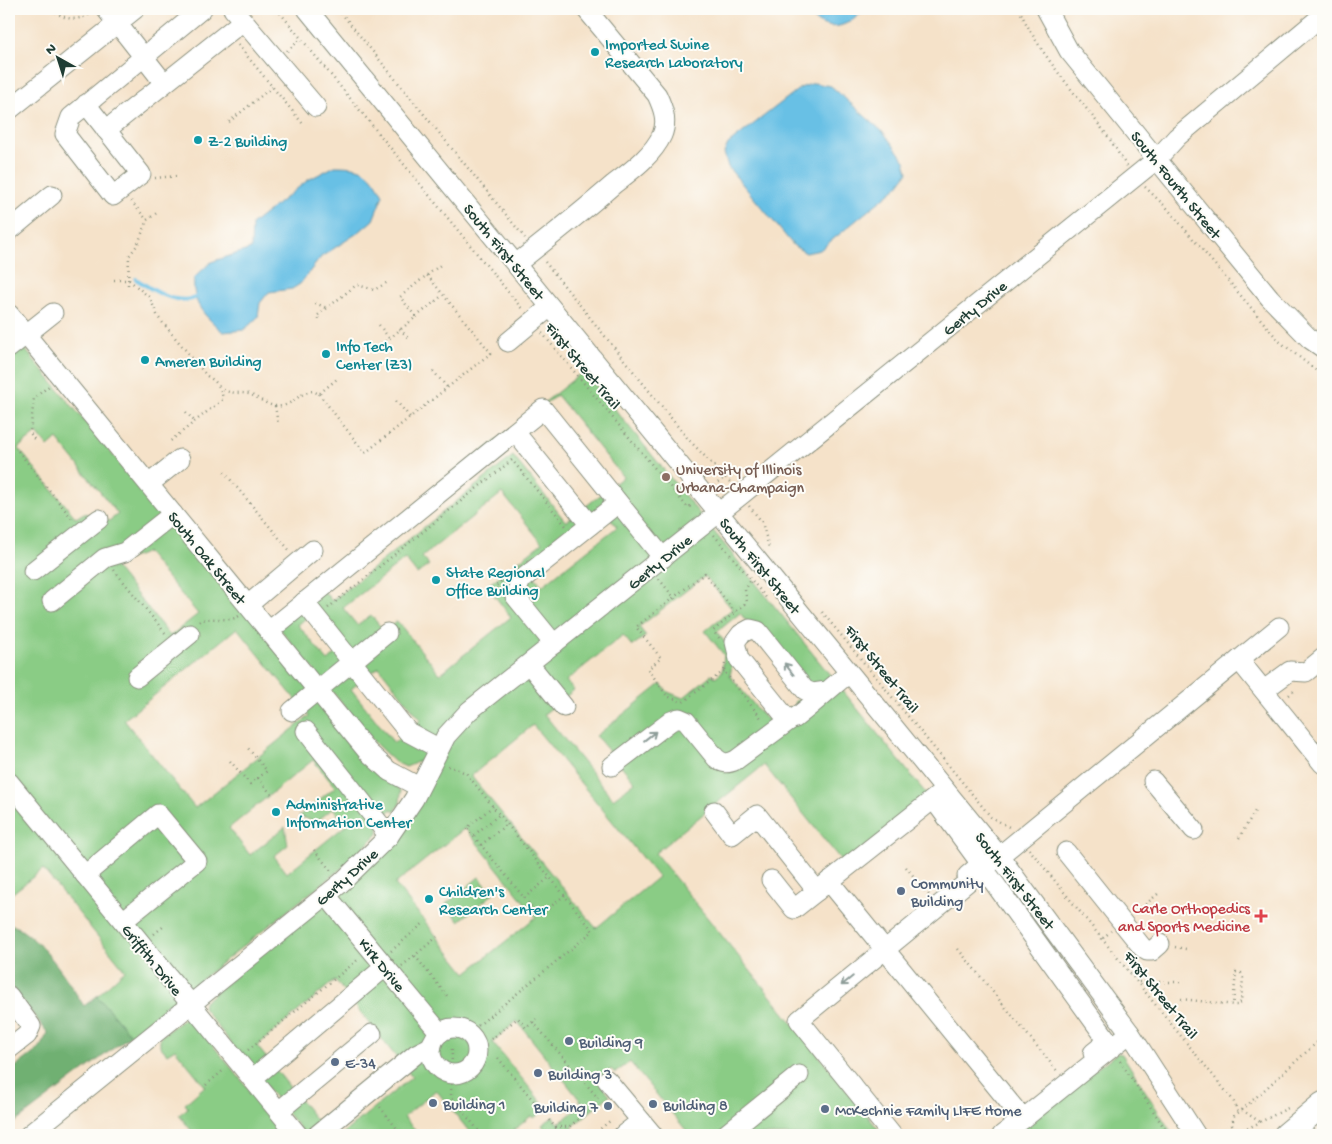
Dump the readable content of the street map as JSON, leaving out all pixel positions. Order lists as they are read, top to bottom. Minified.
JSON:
{"streets":{"street":["South Fourth Street","South First Street","Gerty Drive","South Oak Street","Griffith Drive","Kirk Drive"],"path":["First Street Trail"]},"crossings":[["South Fourth Street","Gerty Drive"],["South First Street","Gerty Drive"],["South First Street","First Street Trail"],["Gerty Drive","South Oak Street"],["Gerty Drive","Griffith Drive"],["Gerty Drive","Kirk Drive"]],"places":{"other":["Imported Swine Research Laboratory","Z-2 Building","Info Tech Center (Z3)","Ameren Building","University of Illinois Urbana-Champaign","State Regional Office Building","Administrative Information Center","Community Building","Children's Research Center","Building 9","E-34","Building 3","Building 1","Building 8","Building 7","McKechnie Family LIFE Home"],"health":["Carle Orthopedics and Sports Medicine"]},"north":"top left"}
